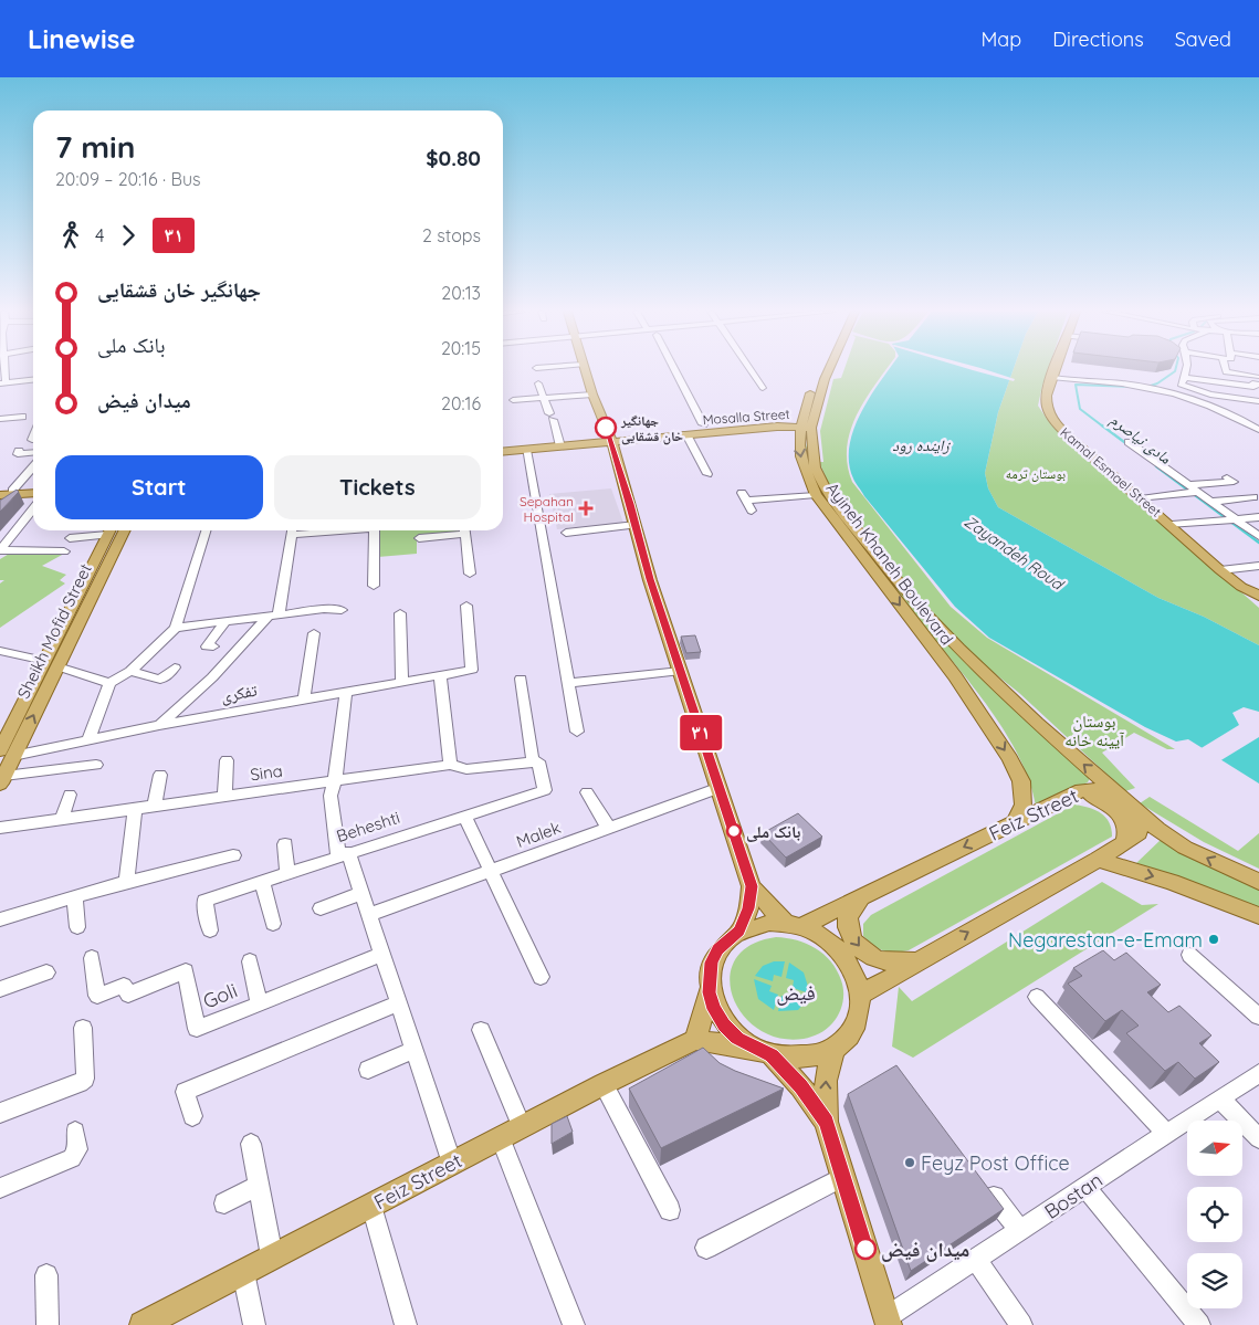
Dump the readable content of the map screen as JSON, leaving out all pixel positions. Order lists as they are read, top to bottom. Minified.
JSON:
{"streets":{"main road":["Mosalla Street","Kamal Esmael Street","Ayineh Khaneh Boulevard","Sheikh Mofid Street","Feiz Street"],"street":["تفکری","Sina","Beheshti","Malek","Goli","Bostan"]},"crossings":[["Mosalla Street","Ayineh Khaneh Boulevard"],["Ayineh Khaneh Boulevard","Feiz Street"],["Sheikh Mofid Street","تفکری"],["Sina","Beheshti"]],"districts":["فیض"],"water":["مادی نیاصرم","زاینده رود","Zayandeh Roud"],"parks":["بوستان ترمه","بوستان آیینه خانه"],"places":{"other":["جهانگیر خان قشقایی","بانک ملی","Negarestan-e-Emam","Feyz Post Office","میدان فیض"],"health":["Sepahan Hospital"]},"lines":["bus line ۳۱"],"north":"right","page":{"header":"Linewise","nav":["Map","Directions","Saved"],"on_map":"۳۱","heading":["7 min","20:09 – 20:16 · Bus","$0.80"],"legs":["4","۳۱","2 stops"],"list":[{"name":"جهانگیر خان قشقایی","value":"20:13"},{"name":"بانک ملی","value":"20:15"},{"name":"میدان فیض","value":"20:16"}],"buttons":["Start","Tickets"]}}
